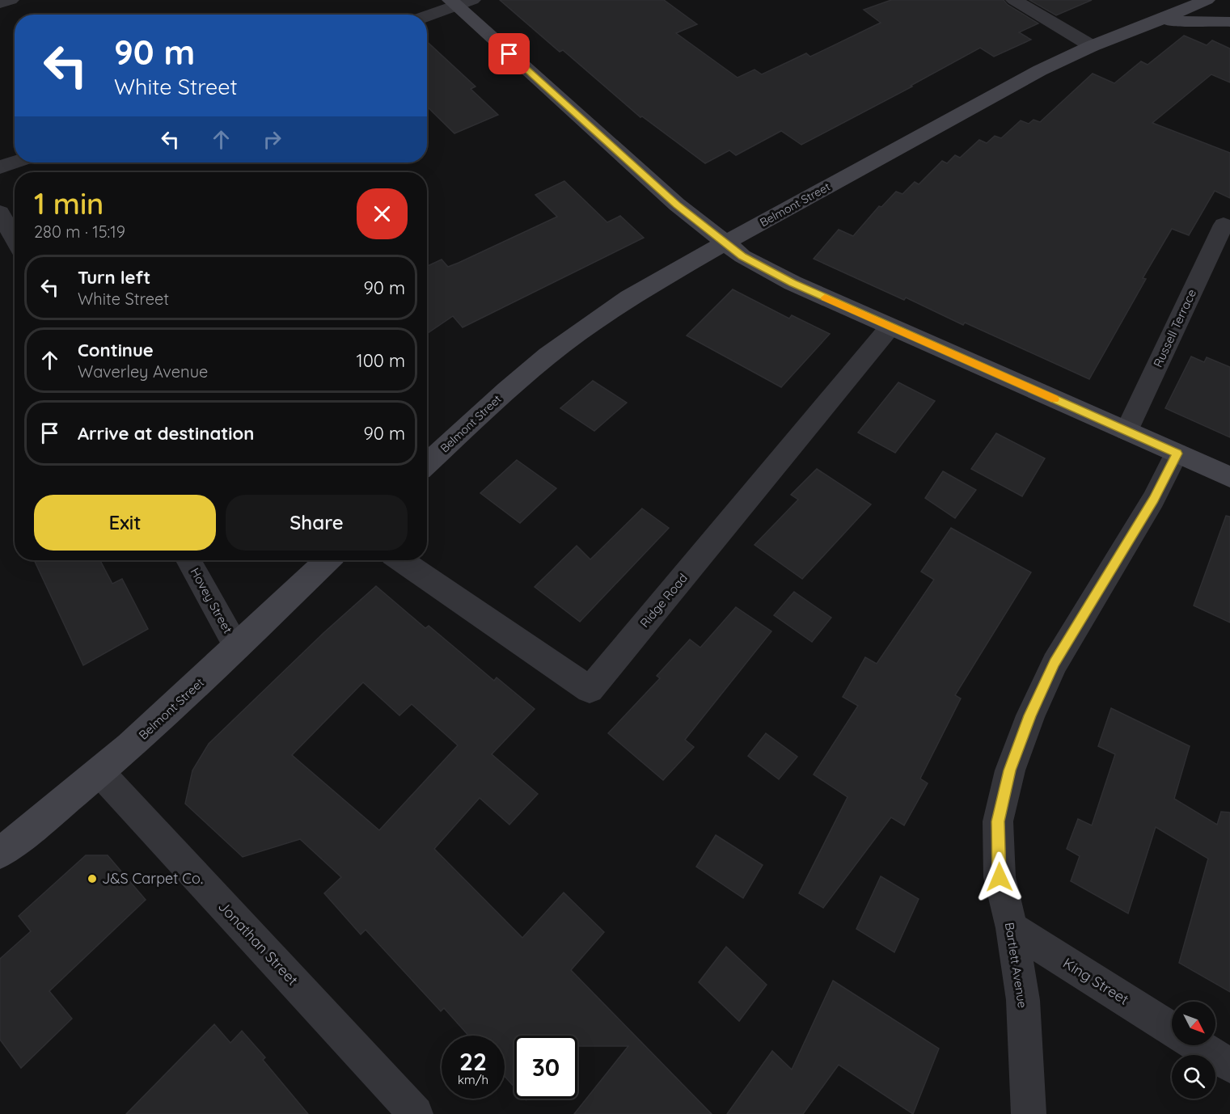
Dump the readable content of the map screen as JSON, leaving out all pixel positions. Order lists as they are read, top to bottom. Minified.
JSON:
{"streets":{"main road":["Belmont Street"],"street":["Russell Terrace","Hovey Street","Ridge Road","Jonathan Street","Bartlett Avenue","King Street"]},"crossings":[["Belmont Street","Hovey Street"],["Belmont Street","Jonathan Street"],["Bartlett Avenue","King Street"]],"places":["J&S Carpet Co."],"north":"bottom right","page":{"turn":["90 m","White Street"],"heading":["1 min","280 m · 15:19"],"list":[{"name":"Turn left","note":"White Street","value":"90 m"},{"name":"Continue","note":"Waverley Avenue","value":"100 m"},{"name":"Arrive at destination","value":"90 m"}],"buttons":["Exit","Share"],"speed":"22 km/h","limit":"30"}}
